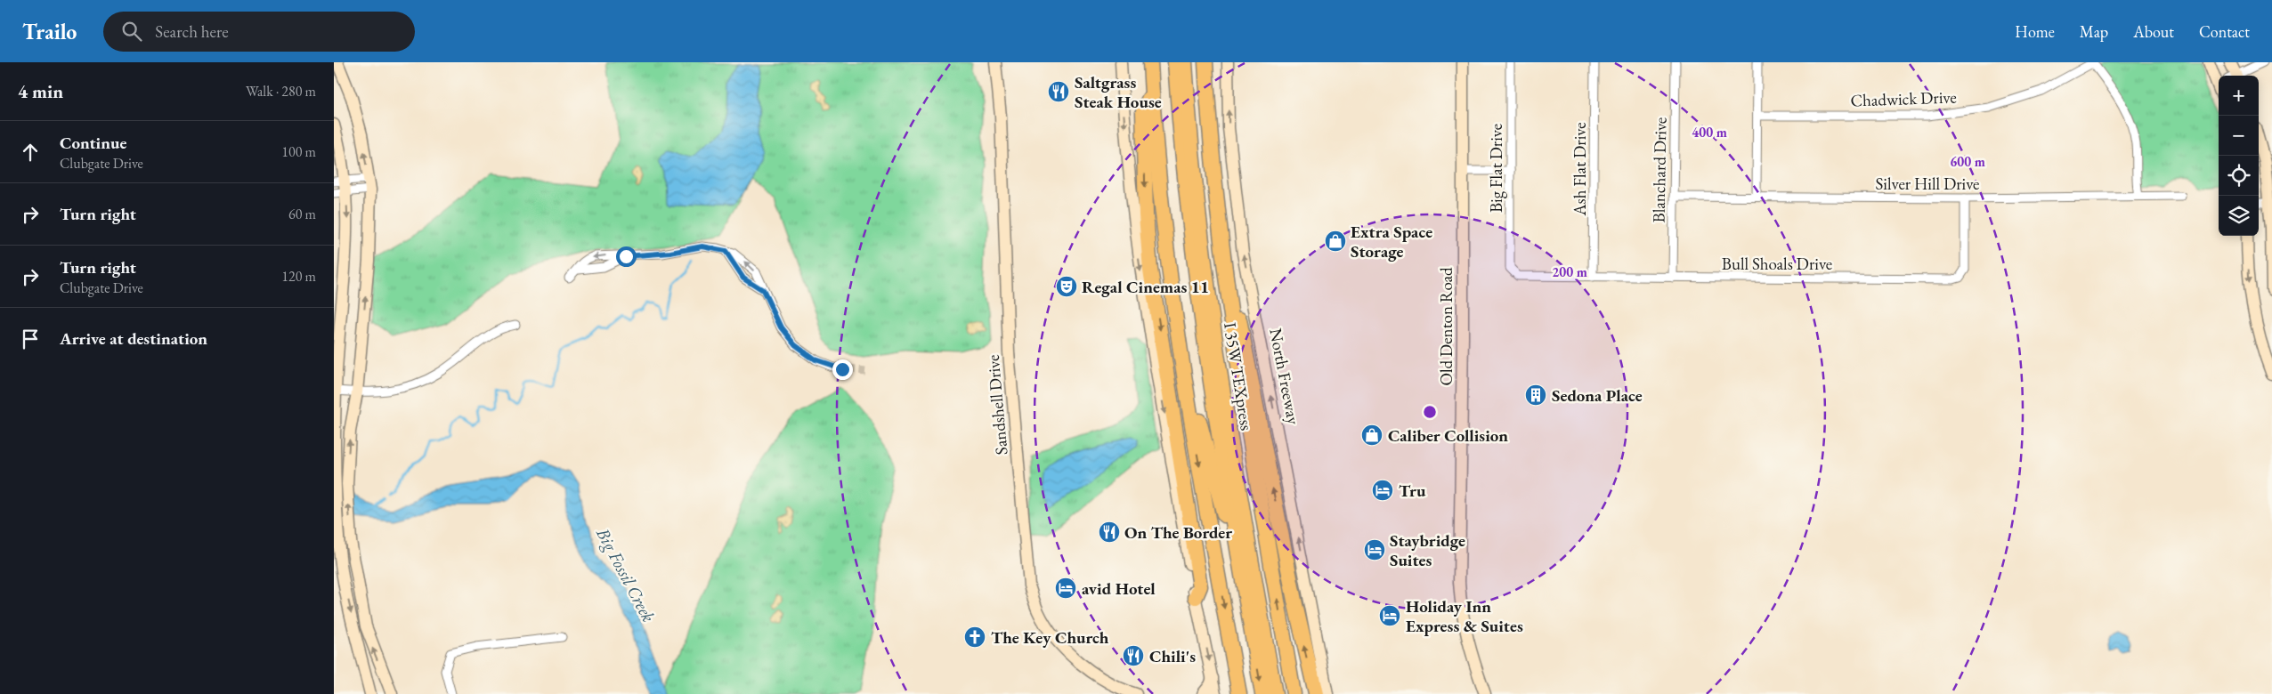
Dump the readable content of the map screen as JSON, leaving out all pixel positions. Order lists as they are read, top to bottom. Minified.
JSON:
{"streets":{"highway":["I 35W TEXpress"],"main road":["Old Denton Road","North Freeway","Sandshell Drive"],"street":["Chadwick Drive","Big Flat Drive","Ash Flat Drive","Blanchard Drive","Silver Hill Drive","Bull Shoals Drive"]},"crossings":[["Big Flat Drive","Bull Shoals Drive"],["Ash Flat Drive","Bull Shoals Drive"],["Blanchard Drive","Silver Hill Drive"],["Blanchard Drive","Bull Shoals Drive"],["Silver Hill Drive","Bull Shoals Drive"]],"one_way":["North Freeway"],"water":["Big Fossil Creek"],"places":{"restaurant":["Saltgrass Steak House","On The Border","Chili's"],"shop":["Extra Space Storage","Caliber Collision"],"theatre":["Regal Cinemas 11"],"building":["Sedona Place"],"hotel":["Tru","Staybridge Suites","avid Hotel","Holiday Inn Express & Suites"],"church":["The Key Church"]},"page":{"header":"Trailo","search":"Search here","nav":["Home","Map","About","Contact"],"heading":["4 min","Walk · 280 m"],"map_buttons":["+","−"],"list":[["Continue","Clubgate Drive","100 m"],["Turn right","60 m"],["Turn right","Clubgate Drive","120 m"],"Arrive at destination"]},"rings":["400 m","600 m","200 m"]}
